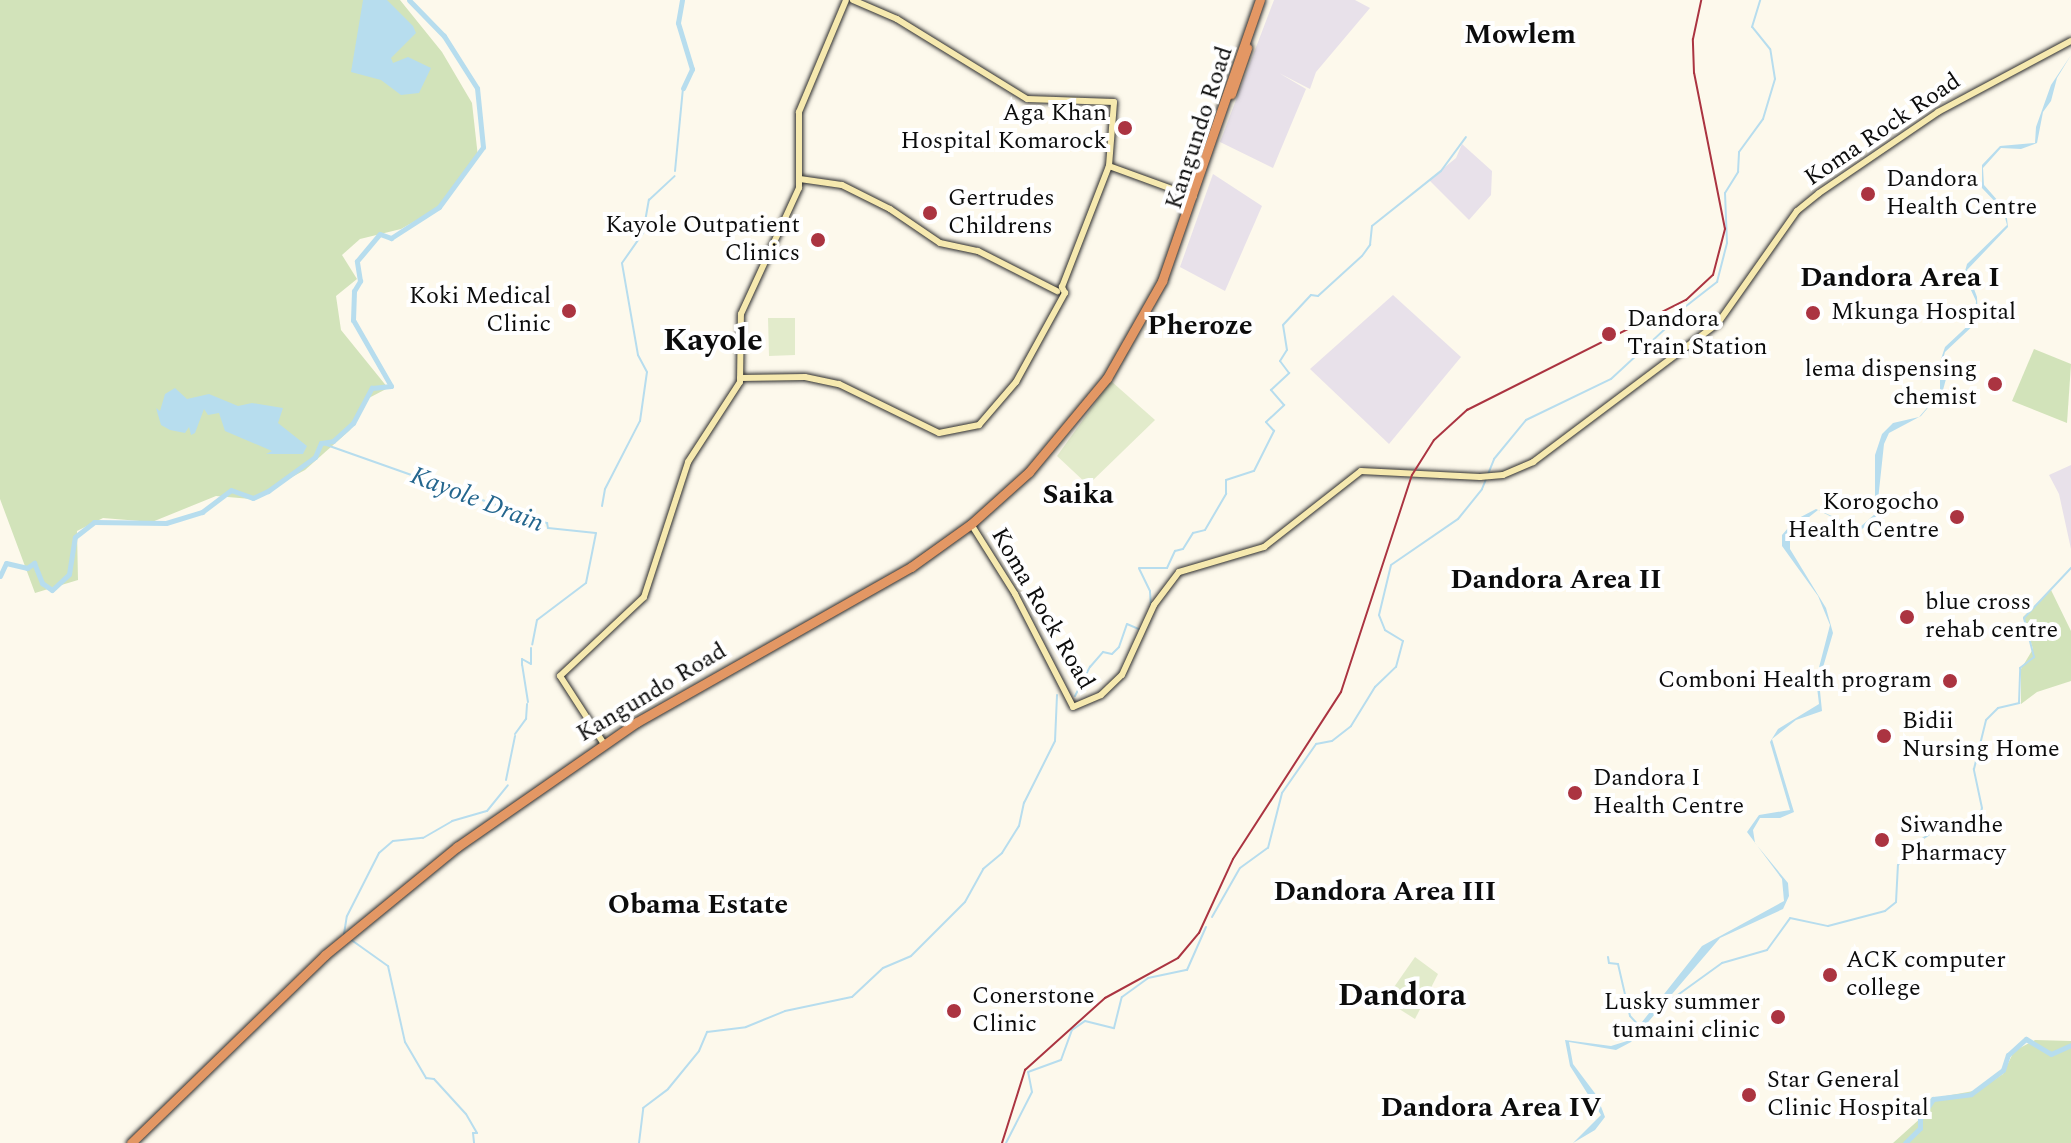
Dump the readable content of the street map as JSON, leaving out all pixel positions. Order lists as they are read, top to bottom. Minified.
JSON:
{"streets":{"highway":["Kangundo Road"],"main road":["Koma Rock Road"]},"crossings":[["Kangundo Road","Koma Rock Road"]],"districts":["Mowlem","Dandora Area I","Pheroze","Kayole","Saika","Dandora Area II","Dandora Area III","Obama Estate","Dandora","Dandora Area IV"],"water":["Kayole Drain"],"places":["Aga Khan Hospital Komarock","Dandora Health Centre","Gertrudes Childrens","Kayole Outpatient Clinics","Koki Medical Clinic","Mkunga Hospital","Dandora Train Station","lema dispensing chemist","Korogocho Health Centre","blue cross rehab centre","Comboni Health program","Bidii Nursing Home","Dandora I Health Centre","Siwandhe Pharmacy","ACK computer college","Conerstone Clinic","Lusky summer tumaini clinic","Star General Clinic Hospital"]}
